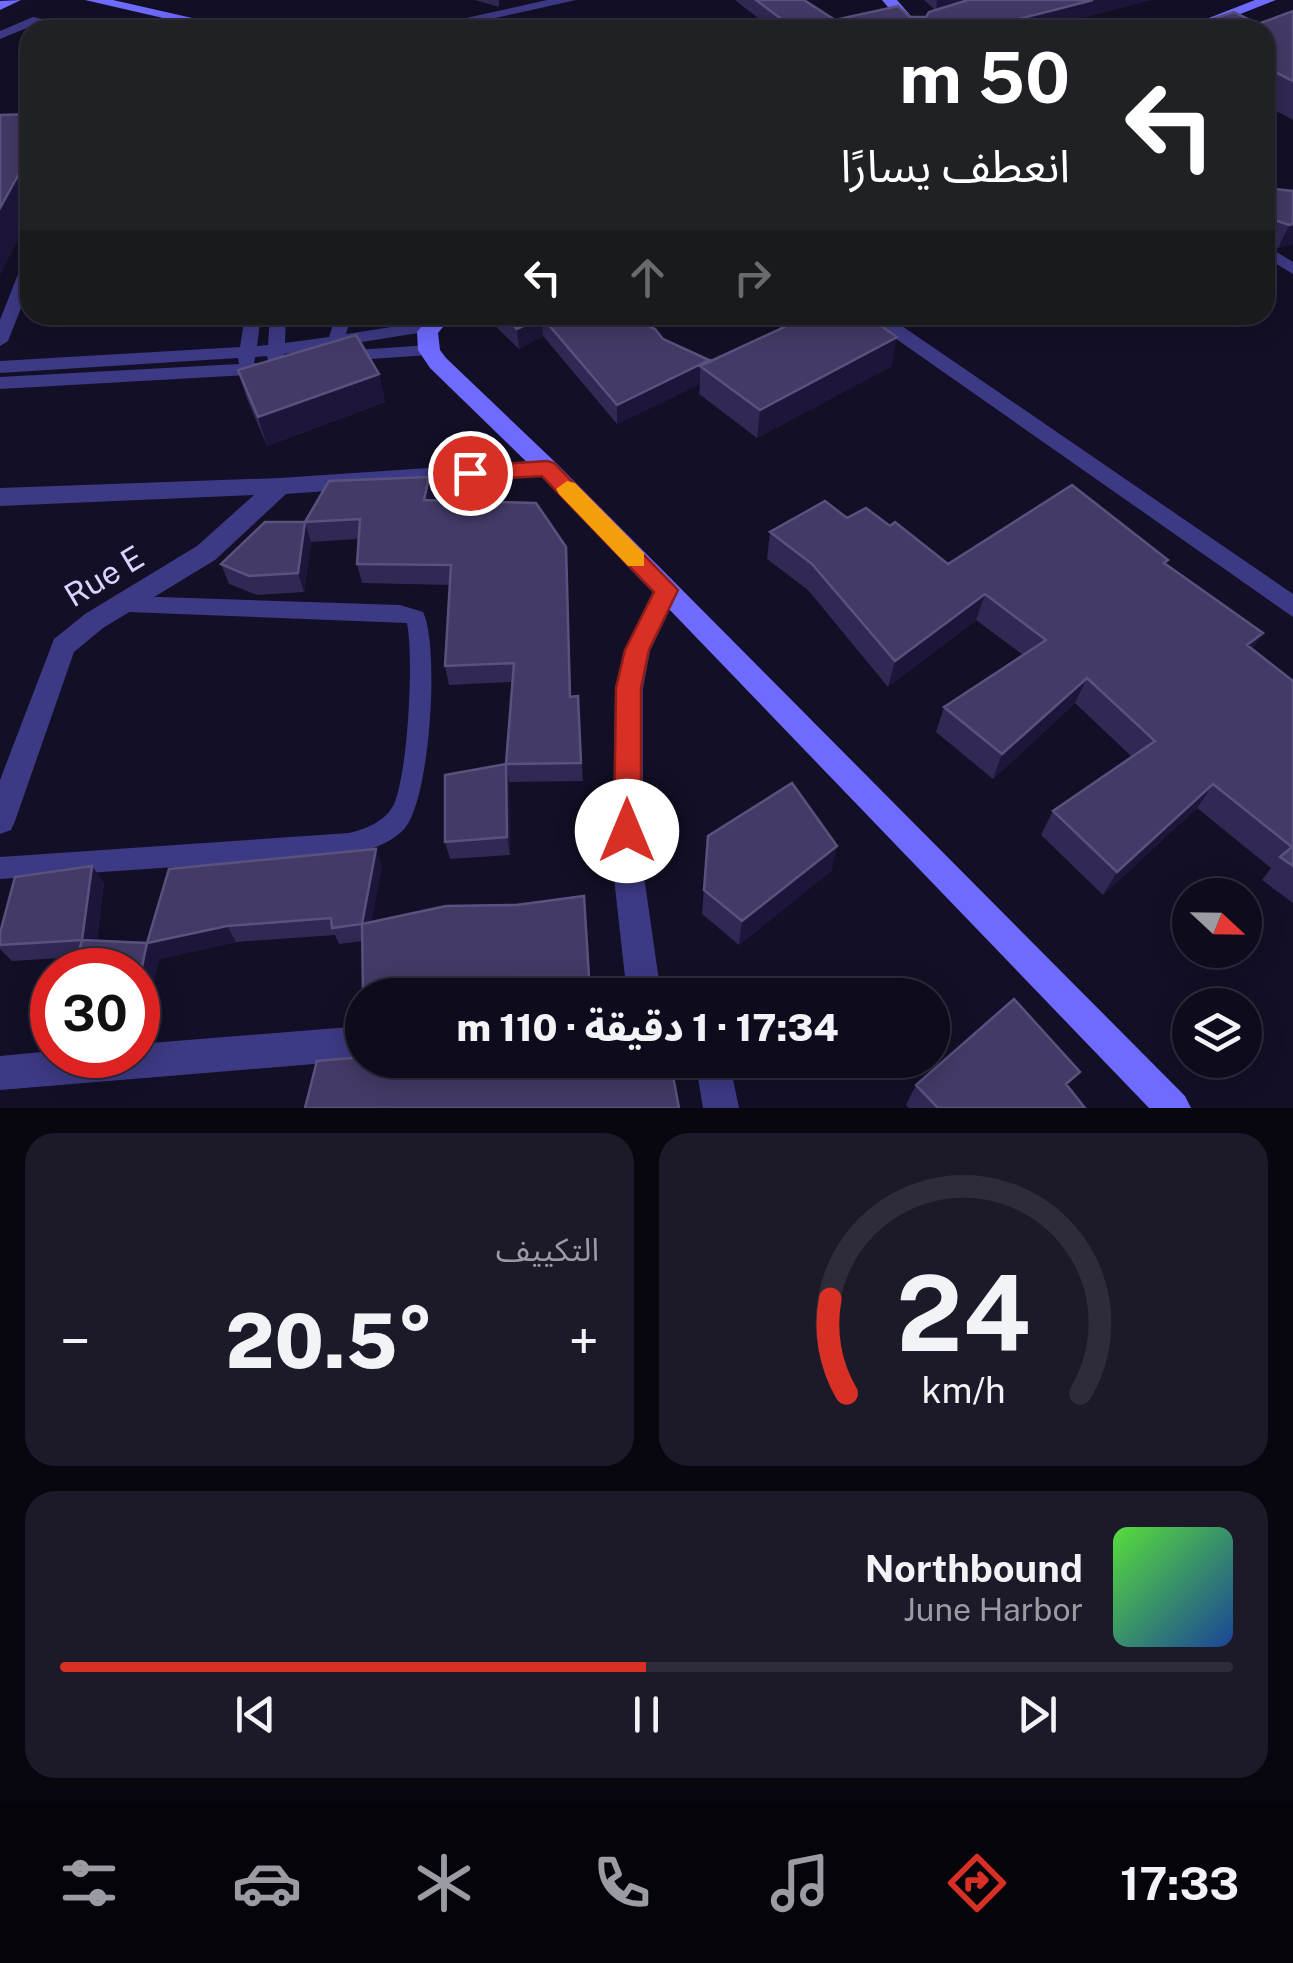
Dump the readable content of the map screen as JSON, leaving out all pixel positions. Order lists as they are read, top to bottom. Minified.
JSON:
{"streets":{"street":["Rue E"]},"north":"right","page":{"turn":["50 m","انعطف يسارًا"],"limit":"30","trip":"17:34 · 1 دقيقة · 110 m","tile":"التكييف","heat":["−","20.5°","+"],"song":["Northbound","June Harbor"],"tabs":"17:33","gauge":["24","km/h"]}}
